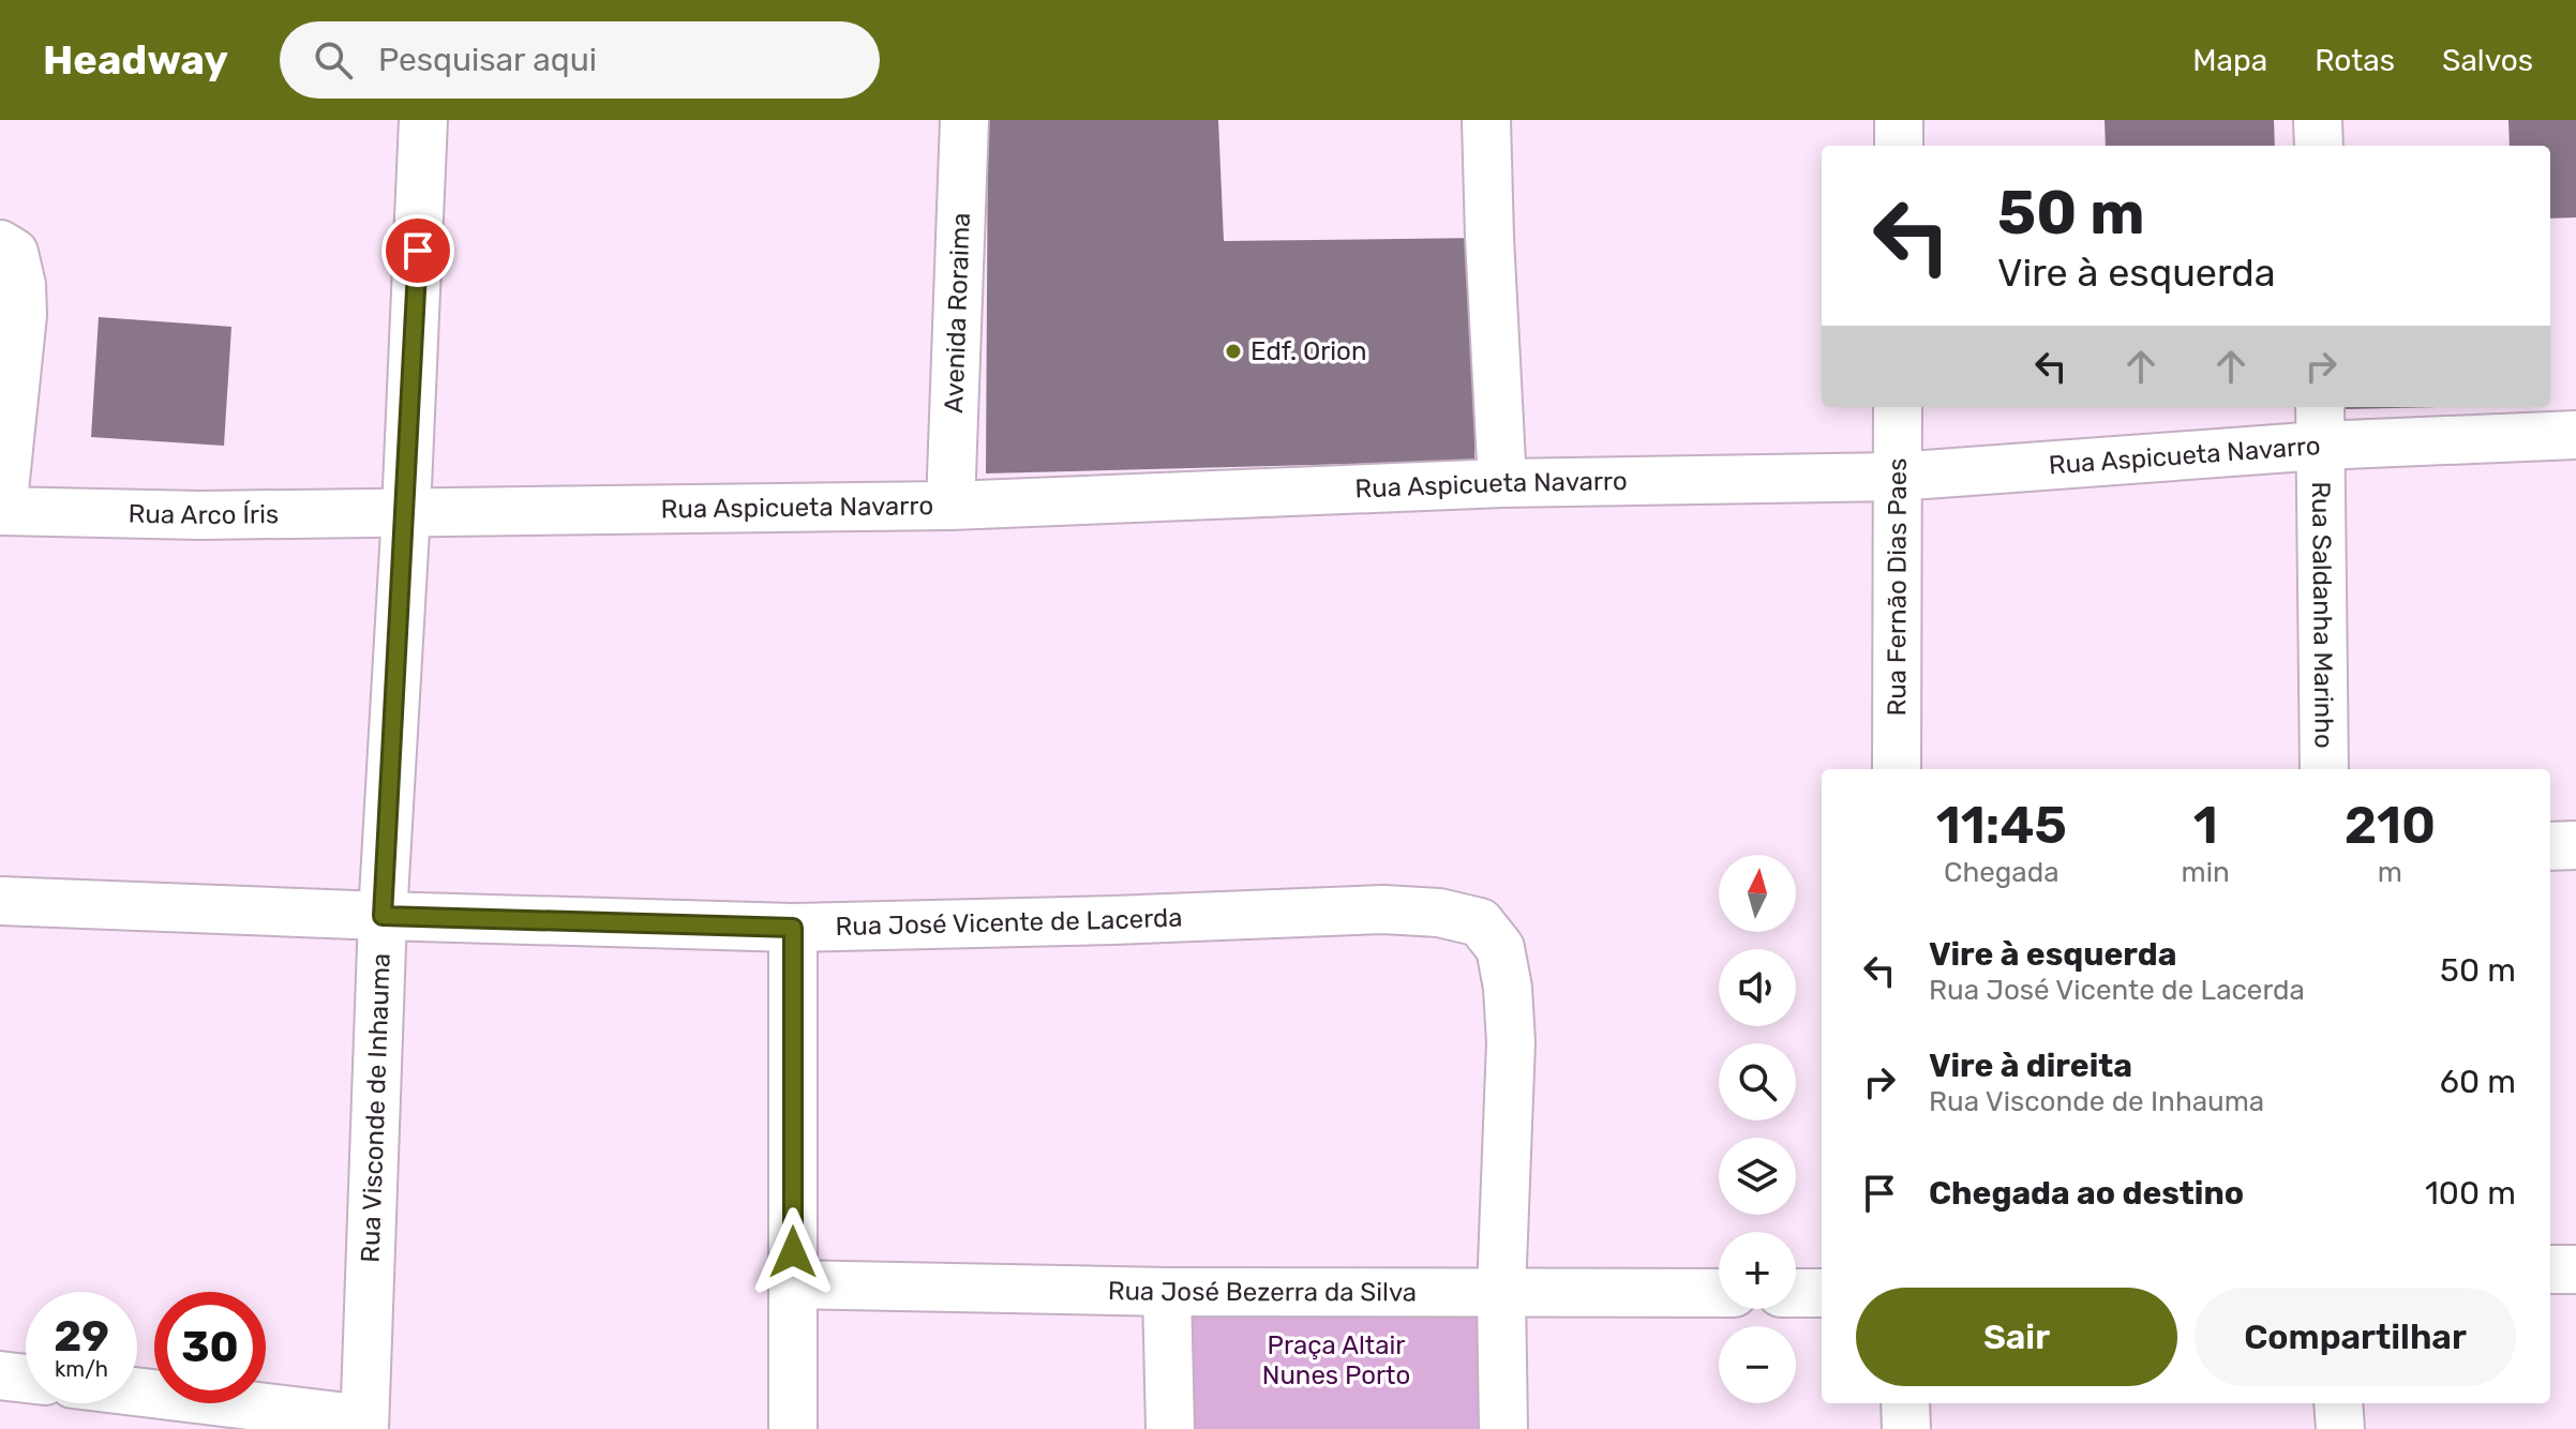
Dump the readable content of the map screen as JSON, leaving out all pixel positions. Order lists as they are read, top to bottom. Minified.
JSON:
{"streets":{"street":["Avenida Roraima","Rua Aspicueta Navarro","Rua Arco Íris","Rua Fernão Dias Paes","Rua Saldanha Marinho","Rua José Vicente de Lacerda","Rua Visconde de Inhauma","Rua José Bezerra da Silva"]},"crossings":[["Avenida Roraima","Rua Aspicueta Navarro"],["Rua Aspicueta Navarro","Rua Arco Íris"],["Rua Aspicueta Navarro","Rua Fernão Dias Paes"],["Rua Aspicueta Navarro","Rua Saldanha Marinho"],["Rua Aspicueta Navarro","Rua Visconde de Inhauma"],["Rua Arco Íris","Rua Visconde de Inhauma"],["Rua José Vicente de Lacerda","Rua Visconde de Inhauma"],["Rua José Vicente de Lacerda","Rua José Bezerra da Silva"]],"parks":["Praça Altair Nunes Porto"],"places":["Edf. Orion"],"north":"top","page":{"header":"Headway","search":"Pesquisar aqui","nav":["Mapa","Rotas","Salvos"],"turn":["50 m","Vire à esquerda"],"eta":["11:45","Chegada","1","min","210","m"],"map_buttons":["+","−"],"list":[{"name":"Vire à esquerda","note":"Rua José Vicente de Lacerda","value":"50 m"},{"name":"Vire à direita","note":"Rua Visconde de Inhauma","value":"60 m"},{"name":"Chegada ao destino","value":"100 m"}],"buttons":["Sair","Compartilhar"],"speed":"29 km/h","limit":"30"}}
